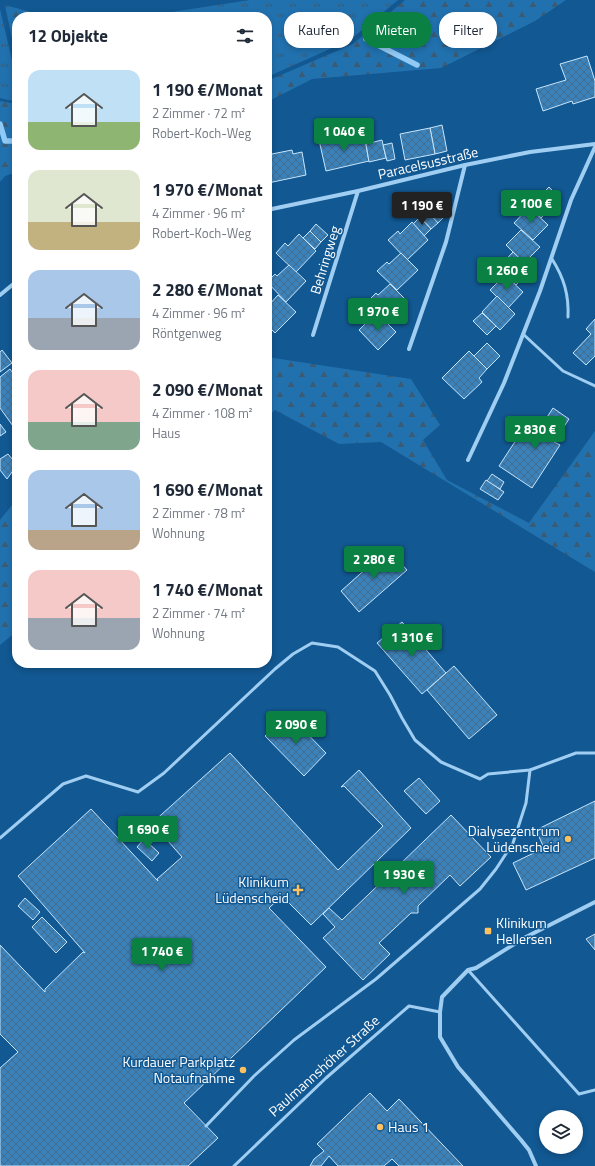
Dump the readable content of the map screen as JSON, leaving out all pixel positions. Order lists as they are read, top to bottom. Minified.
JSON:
{"streets":{"street":["Paracelsusstraße","Behringweg"],"lane":["Paulmannshöher Straße"]},"crossings":[["Paracelsusstraße","Behringweg"]],"places":{"other":["Dialysezentrum Lüdenscheid","Kurdauer Parkplatz Notaufnahme","Haus 1"],"health":["Klinikum Lüdenscheid"],"transit":["Klinikum Hellersen"]},"page":{"chip":["Kaufen","Mieten","Filter"],"heading":"12 Objekte","list":[{"name":"1 190 €/Monat","note":"2 Zimmer · 72 m² · Robert-Koch-Weg"},{"name":"1 970 €/Monat","note":"4 Zimmer · 96 m² · Robert-Koch-Weg"},{"name":"2 280 €/Monat","note":"4 Zimmer · 96 m² · Röntgenweg"},{"name":"2 090 €/Monat","note":"4 Zimmer · 108 m² · Haus"},{"name":"1 690 €/Monat","note":"2 Zimmer · 78 m² · Wohnung"},{"name":"1 740 €/Monat","note":"2 Zimmer · 74 m² · Wohnung"}],"price":["1 040 €","2 100 €","1 190 €","1 260 €","1 970 €","2 830 €","2 280 €","1 310 €","2 090 €","1 690 €","1 930 €","1 740 €"]}}
